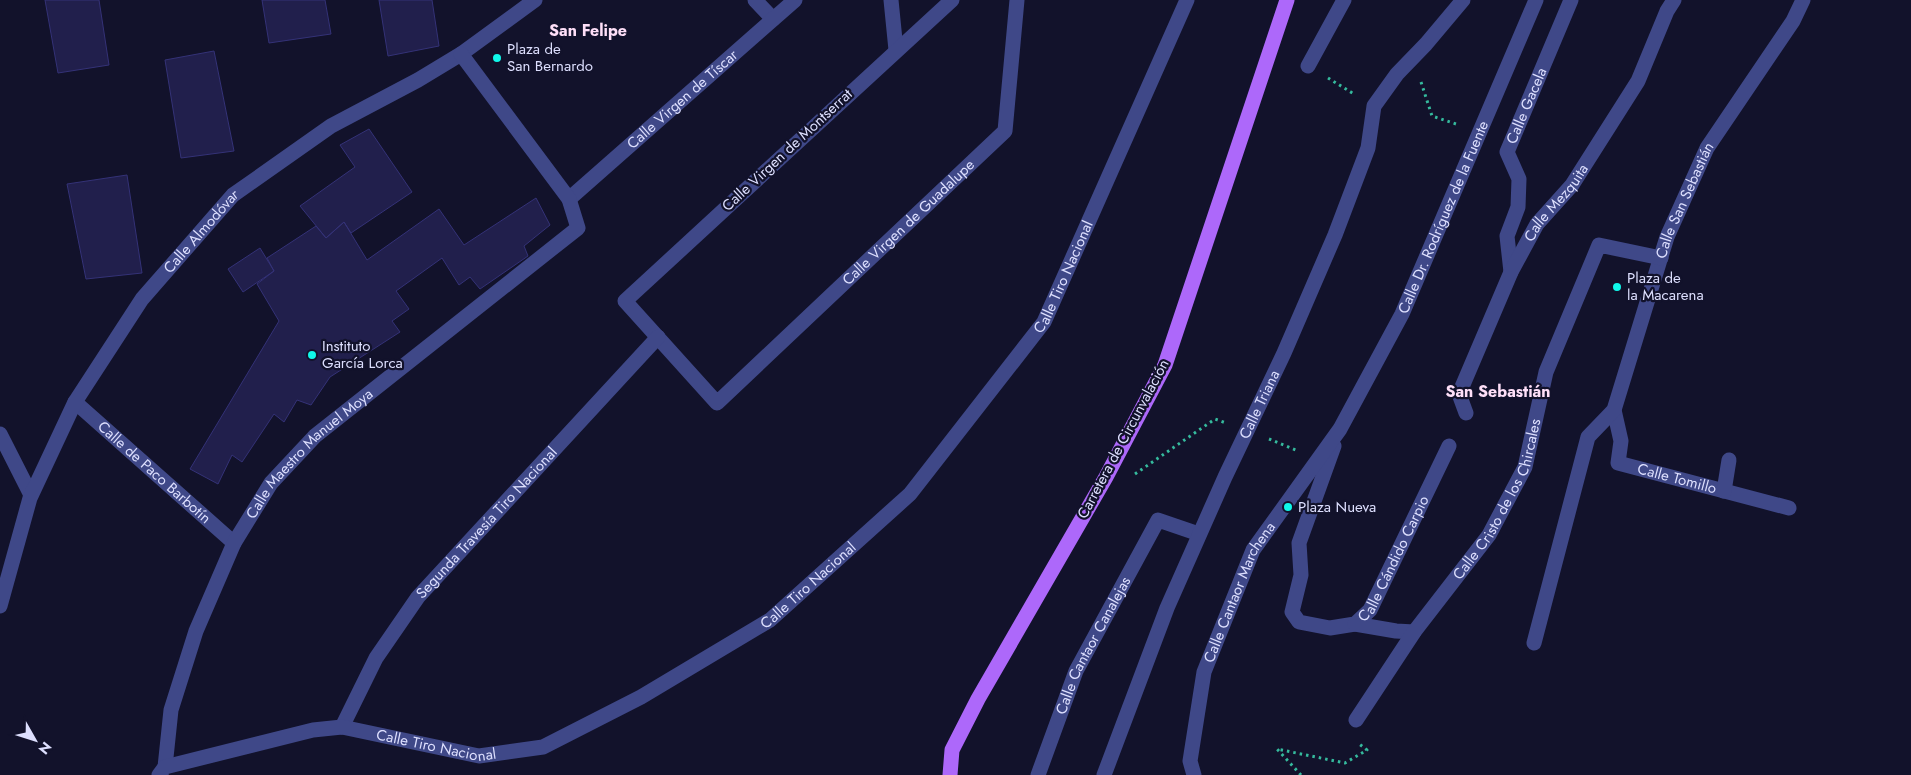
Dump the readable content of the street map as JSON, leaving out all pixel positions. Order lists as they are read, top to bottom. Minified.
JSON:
{"streets":{"main road":["Carretera de Circunvalación"],"street":["Calle Virgen de Tíscar","Calle Gacela","Calle Virgen de Montserrat","Calle San Sebastián","Calle Mezquita","Calle Dr. Rodríguez de la Fuente","Calle Virgen de Guadalupe","Calle Almodóvar","Calle Tiro Nacional","Calle Triana","Calle Maestro Manuel Moya","Calle de Paco Barbotín","Calle Tomillo","Calle Cristo de los Chircales","Segunda Travesía Tiro Nacional","Calle Cándido Carpio","Calle Cantaor Marchena","Calle Cantaor Canalejas"]},"crossings":[["Calle Virgen de Tíscar","Calle Maestro Manuel Moya"],["Calle Gacela","Calle Mezquita"],["Calle Virgen de Montserrat","Calle Virgen de Guadalupe"],["Calle Virgen de Montserrat","Segunda Travesía Tiro Nacional"],["Calle San Sebastián","Calle Tomillo"],["Calle San Sebastián","Calle Cristo de los Chircales"],["Calle Dr. Rodríguez de la Fuente","Calle Cándido Carpio"],["Calle Dr. Rodríguez de la Fuente","Calle Cantaor Marchena"],["Calle Virgen de Guadalupe","Segunda Travesía Tiro Nacional"],["Calle Almodóvar","Calle Maestro Manuel Moya"],["Calle Almodóvar","Calle de Paco Barbotín"],["Calle Tiro Nacional","Calle Maestro Manuel Moya"],["Calle Tiro Nacional","Segunda Travesía Tiro Nacional"],["Calle Triana","Calle Cantaor Canalejas"],["Calle Maestro Manuel Moya","Calle de Paco Barbotín"],["Calle Cándido Carpio","Calle Cantaor Marchena"]],"districts":["San Felipe","San Sebastián"],"places":["Plaza de San Bernardo","Plaza de la Macarena","Instituto García Lorca","Plaza Nueva"],"north":"bottom right"}
